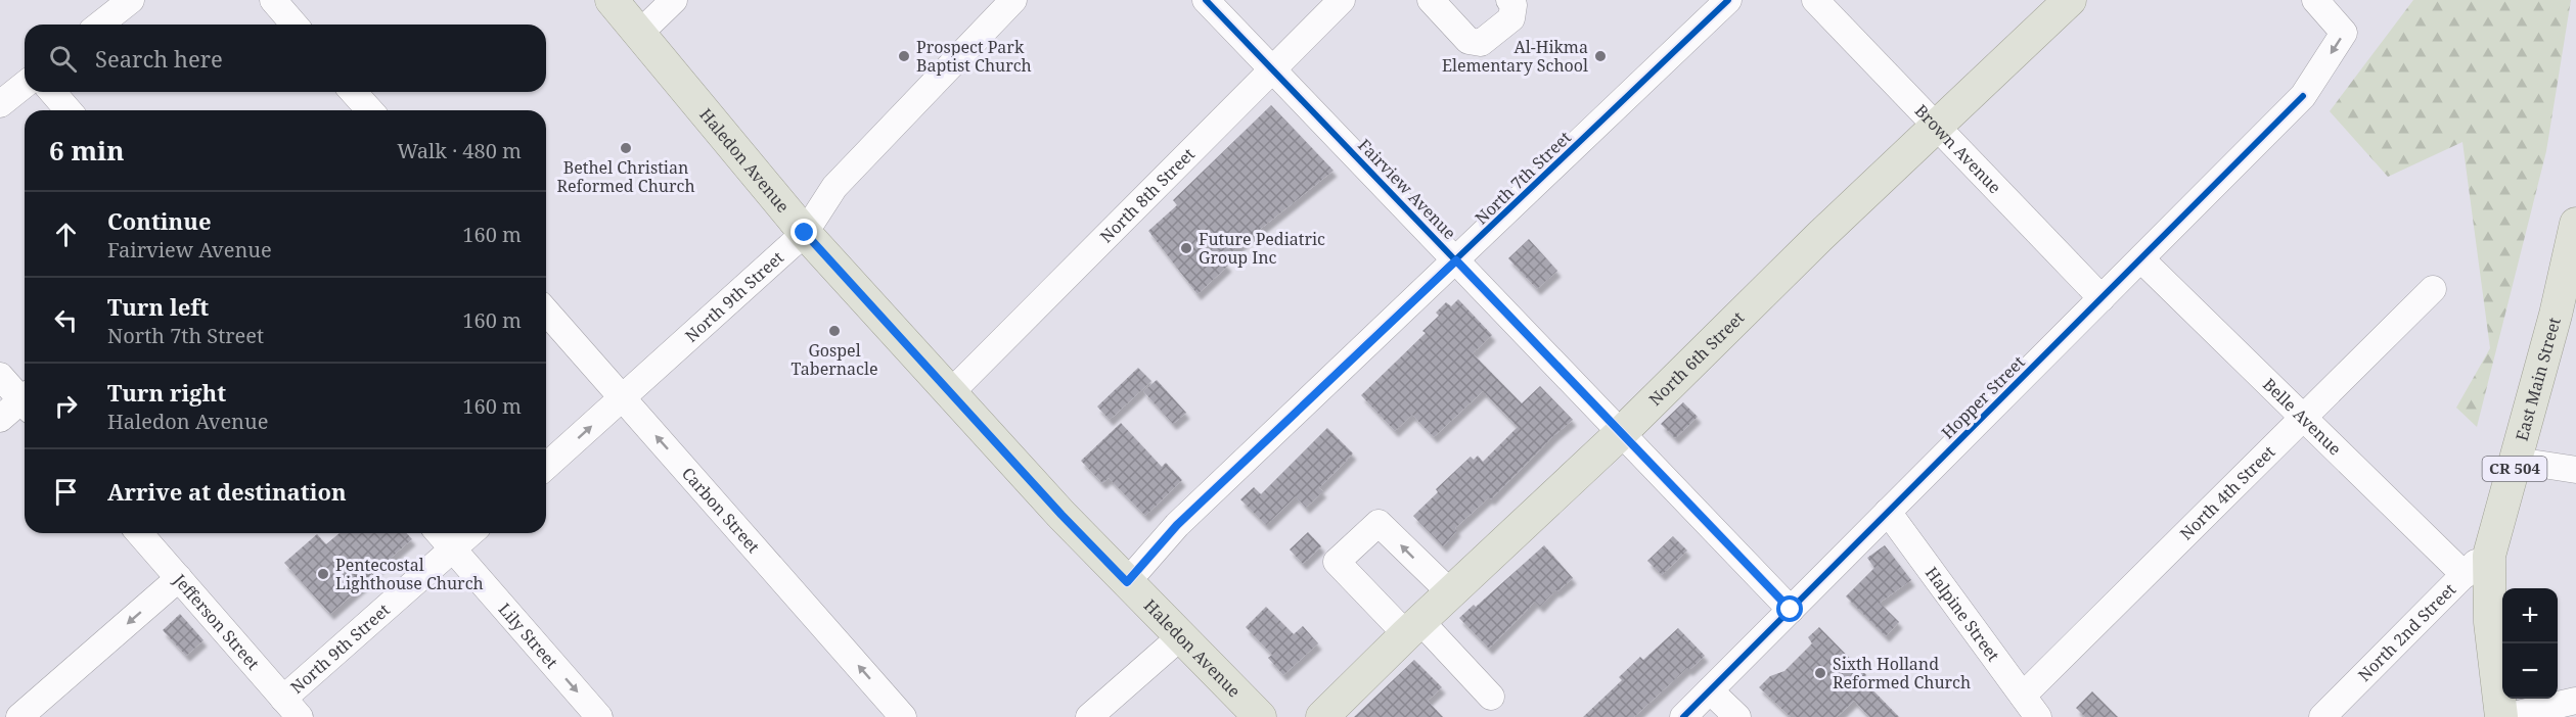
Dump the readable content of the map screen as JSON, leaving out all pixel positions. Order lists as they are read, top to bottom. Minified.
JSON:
{"streets":{"main road":["Haledon Avenue","North 6th Street","East Main Street","CR 504"],"street":["Brown Avenue","North 7th Street","Fairview Avenue","North 8th Street","North 9th Street","Hopper Street","Belle Avenue","North 4th Street","Carbon Street","Halpine Street","Jefferson Street","North 2nd Street","Lily Street"]},"crossings":[["Brown Avenue","North 6th Street"],["Brown Avenue","Hopper Street"],["Haledon Avenue","North 7th Street"],["Haledon Avenue","North 8th Street"],["Haledon Avenue","North 9th Street"],["North 7th Street","Fairview Avenue"],["Fairview Avenue","North 8th Street"],["Fairview Avenue","North 6th Street"],["Fairview Avenue","Hopper Street"],["North 9th Street","Carbon Street"],["North 9th Street","Jefferson Street"],["North 9th Street","Lily Street"],["East Main Street","North 2nd Street"],["Hopper Street","Belle Avenue"],["Hopper Street","Halpine Street"],["Belle Avenue","North 4th Street"],["Belle Avenue","North 2nd Street"],["North 4th Street","Halpine Street"]],"one_way":["Carbon Street","Lily Street"],"places":["Prospect Park Baptist Church","Al-Hikma Elementary School","Bethel Christian Reformed Church","Future Pediatric Group Inc","Gospel Tabernacle","Pentecostal Lighthouse Church","Sixth Holland Reformed Church"],"page":{"search":"Search here","heading":["6 min","Walk · 480 m"],"list":[["Continue","Fairview Avenue","160 m"],["Turn left","North 7th Street","160 m"],["Turn right","Haledon Avenue","160 m"],"Arrive at destination"],"map_buttons":["+","−"]}}
